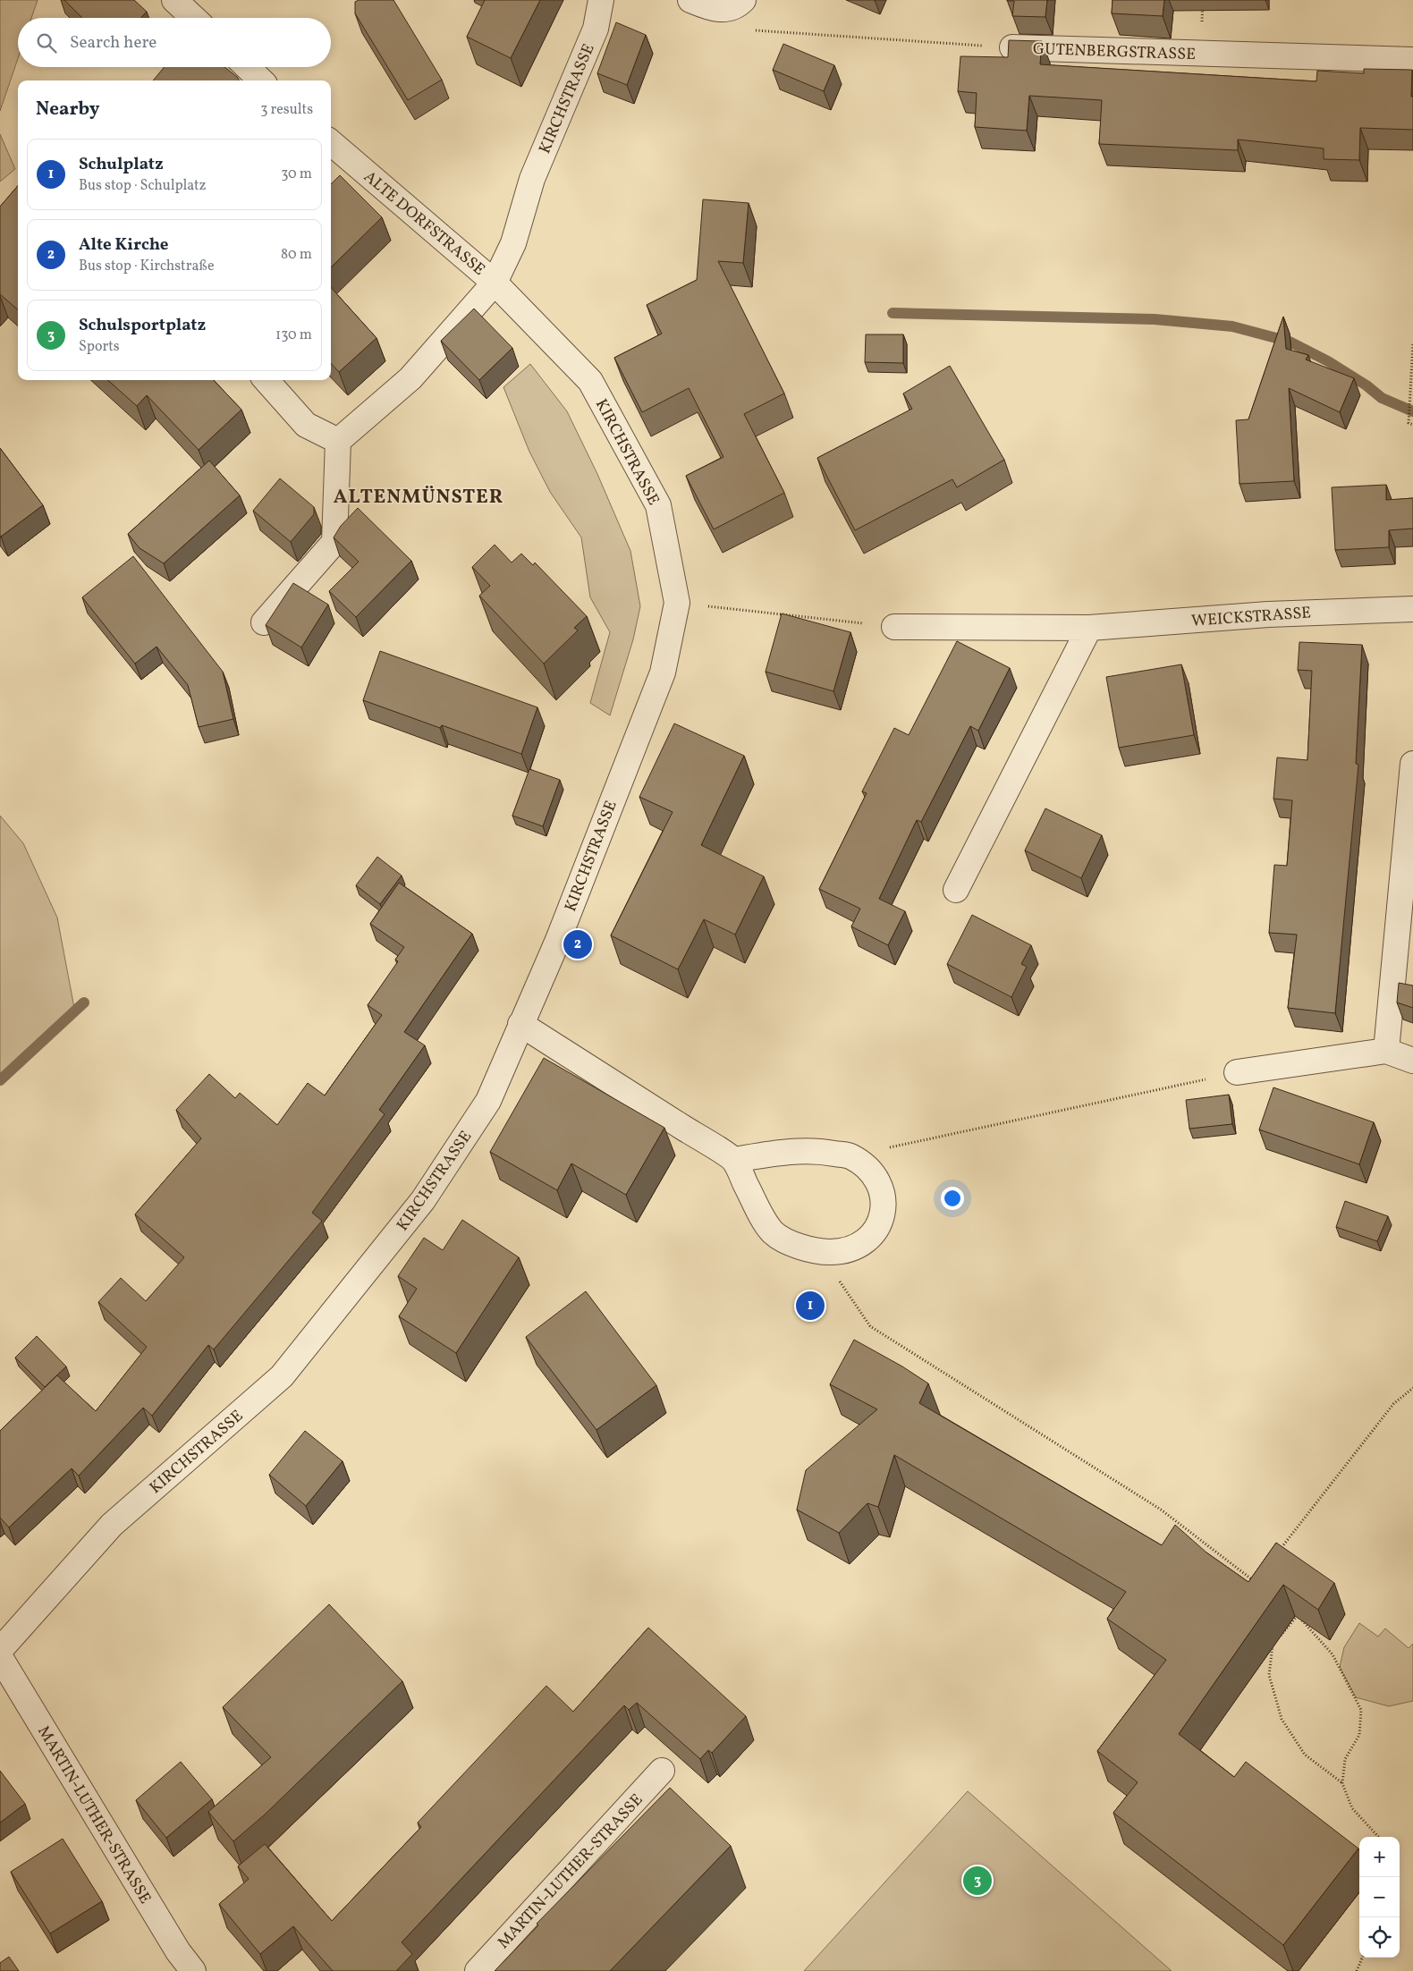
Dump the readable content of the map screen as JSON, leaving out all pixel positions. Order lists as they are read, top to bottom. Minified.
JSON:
{"streets":{"street":["GUTENBERGSTRASSE","KIRCHSTRASSE","ALTE DORFSTRASSE","WEICKSTRASSE","MARTIN-LUTHER-STRASSE"]},"crossings":[["KIRCHSTRASSE","ALTE DORFSTRASSE"]],"districts":["ALTENMÜNSTER"],"page":{"search":"Search here","heading":["Nearby","3 results"],"list":[{"mark":"1","name":"Schulplatz","note":"Bus stop · Schulplatz","value":"30 m"},{"mark":"2","name":"Alte Kirche","note":"Bus stop · Kirchstraße","value":"80 m"},{"mark":"3","name":"Schulsportplatz","note":"Sports","value":"130 m"}],"pins":["2","1","3"],"map_buttons":["+","−"]}}
